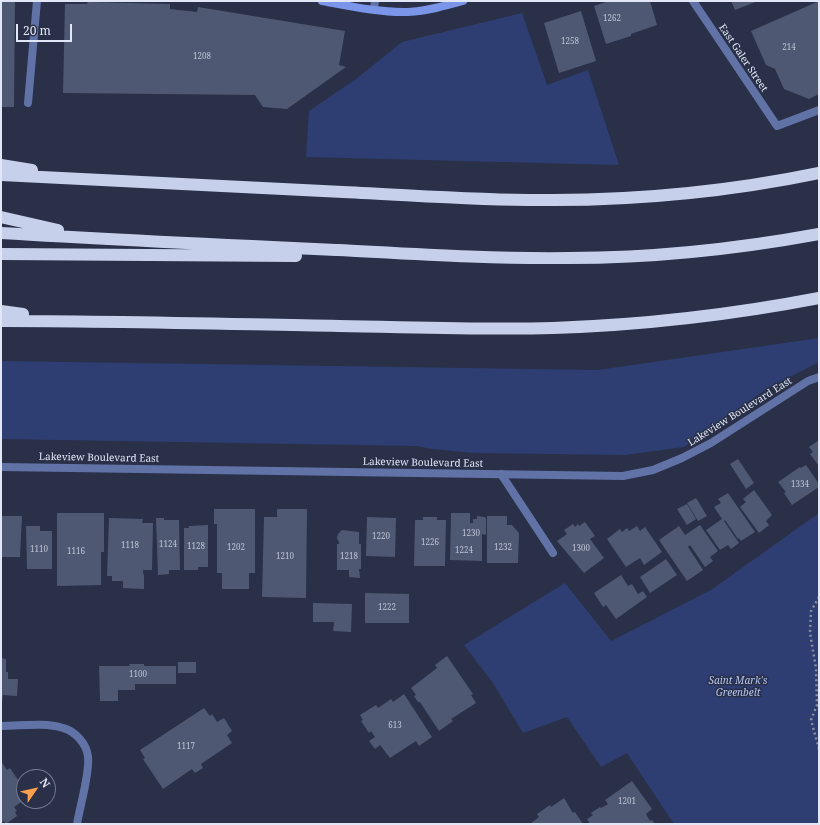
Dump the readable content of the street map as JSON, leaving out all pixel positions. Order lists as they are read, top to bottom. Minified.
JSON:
{"streets":{"street":["East Galer Street","Lakeview Boulevard East"]},"parks":["Saint Mark's Greenbelt"],"house_numbers":["1262","1258","214","1208","1334","1230","1220","1226","1124","1118","1128","1202","1232","1300","1110","1224","1116","1210","1218","1222","1100","613","1117","1201"],"scale_bar":"20 m","north":"top right"}
